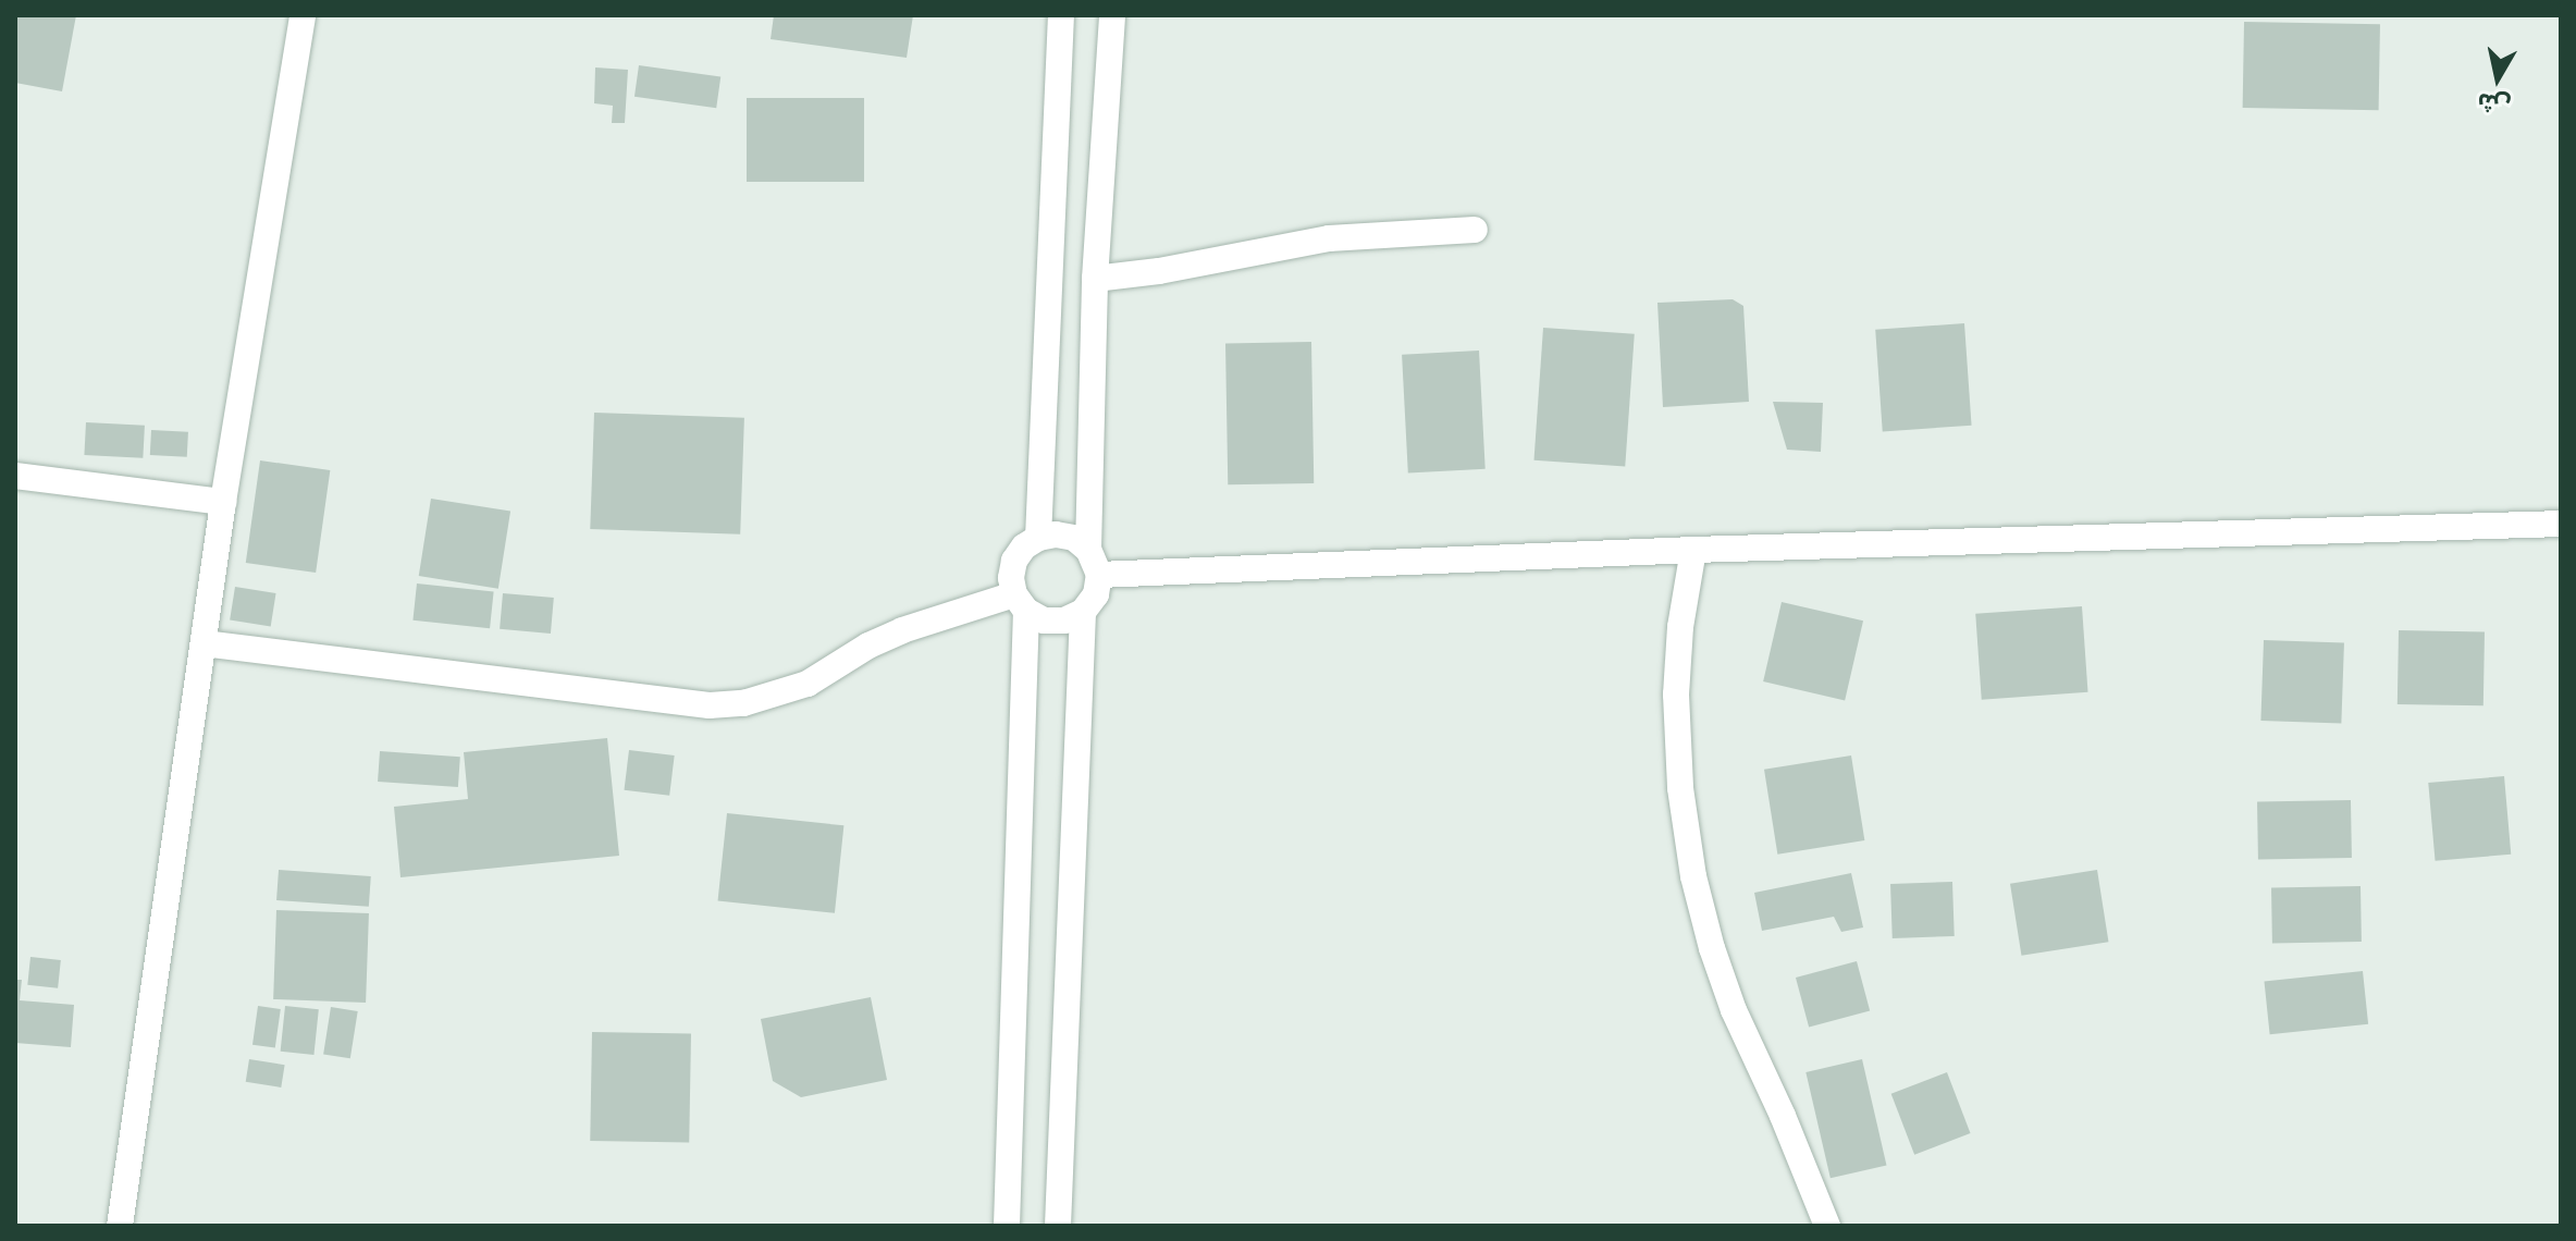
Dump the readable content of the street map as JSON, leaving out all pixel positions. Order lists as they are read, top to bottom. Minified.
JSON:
{"north":"bottom"}
